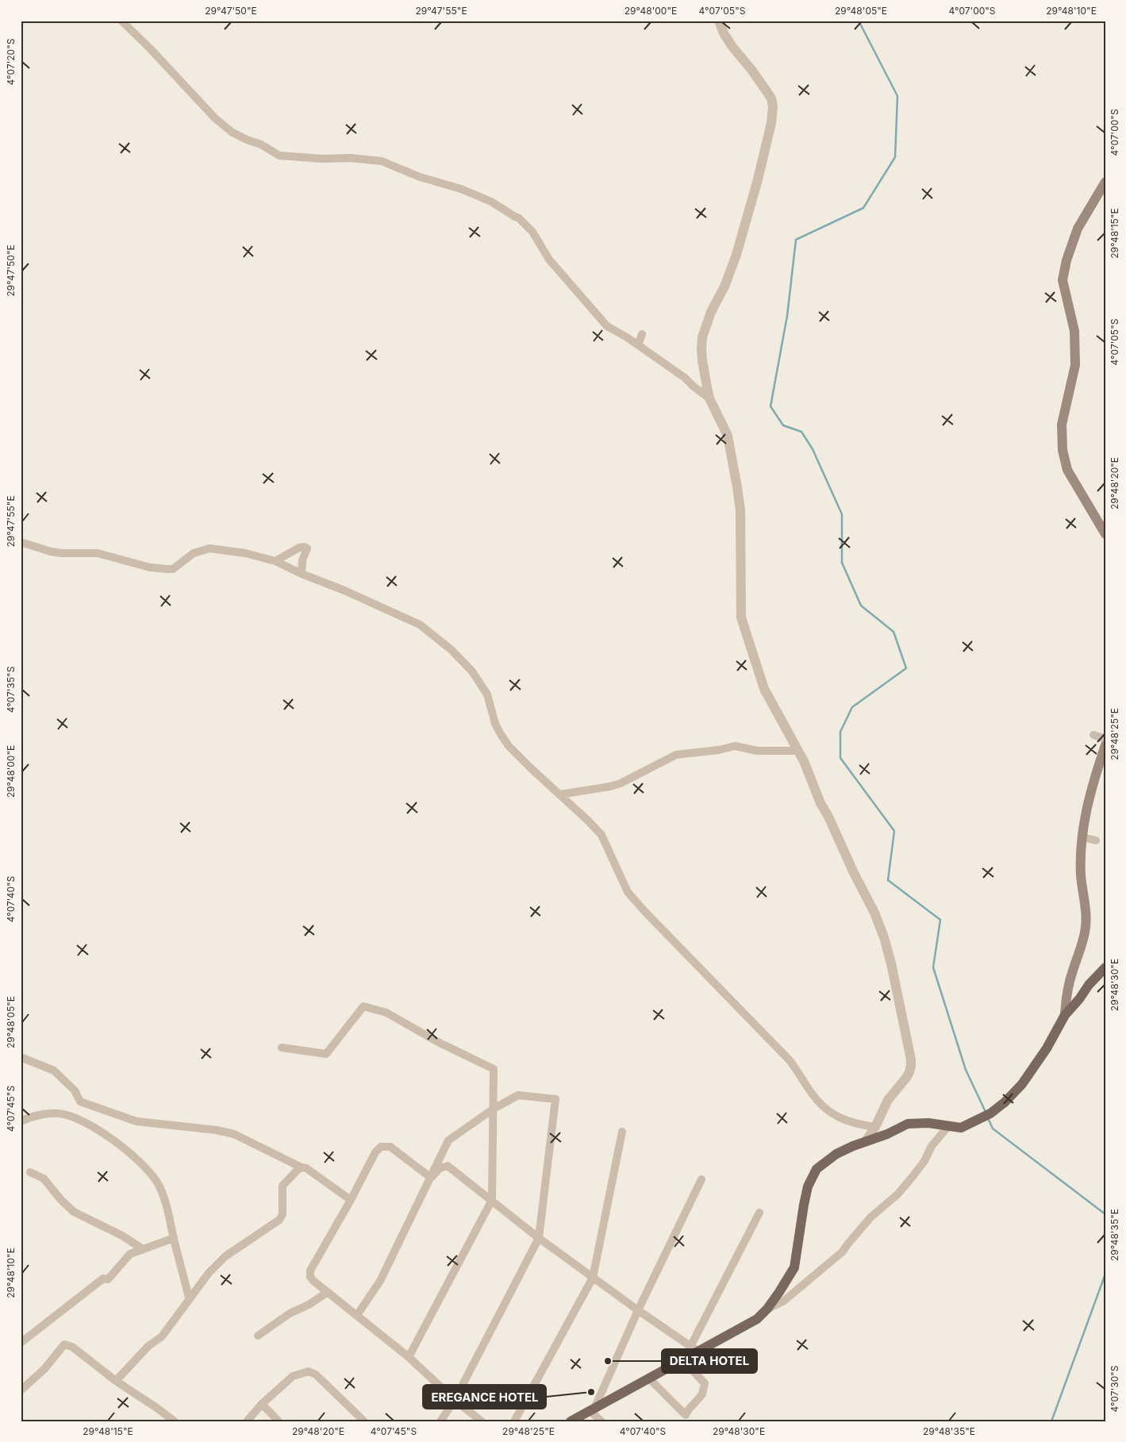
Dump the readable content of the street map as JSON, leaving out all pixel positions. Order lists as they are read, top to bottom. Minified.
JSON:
{"places":["DELTA HOTEL","EREGANCE HOTEL"],"coordinates":["29°47'50\"E","29°47'55\"E","29°48'00\"E","4°07'05\"S","29°48'05\"E","4°07'00\"S","29°48'10\"E","4°07'20\"S","29°48'15\"E","29°48'20\"E","4°07'35\"S","29°48'25\"E","4°07'40\"S","29°48'30\"E","4°07'45\"S","29°48'35\"E","4°07'30\"S"]}
